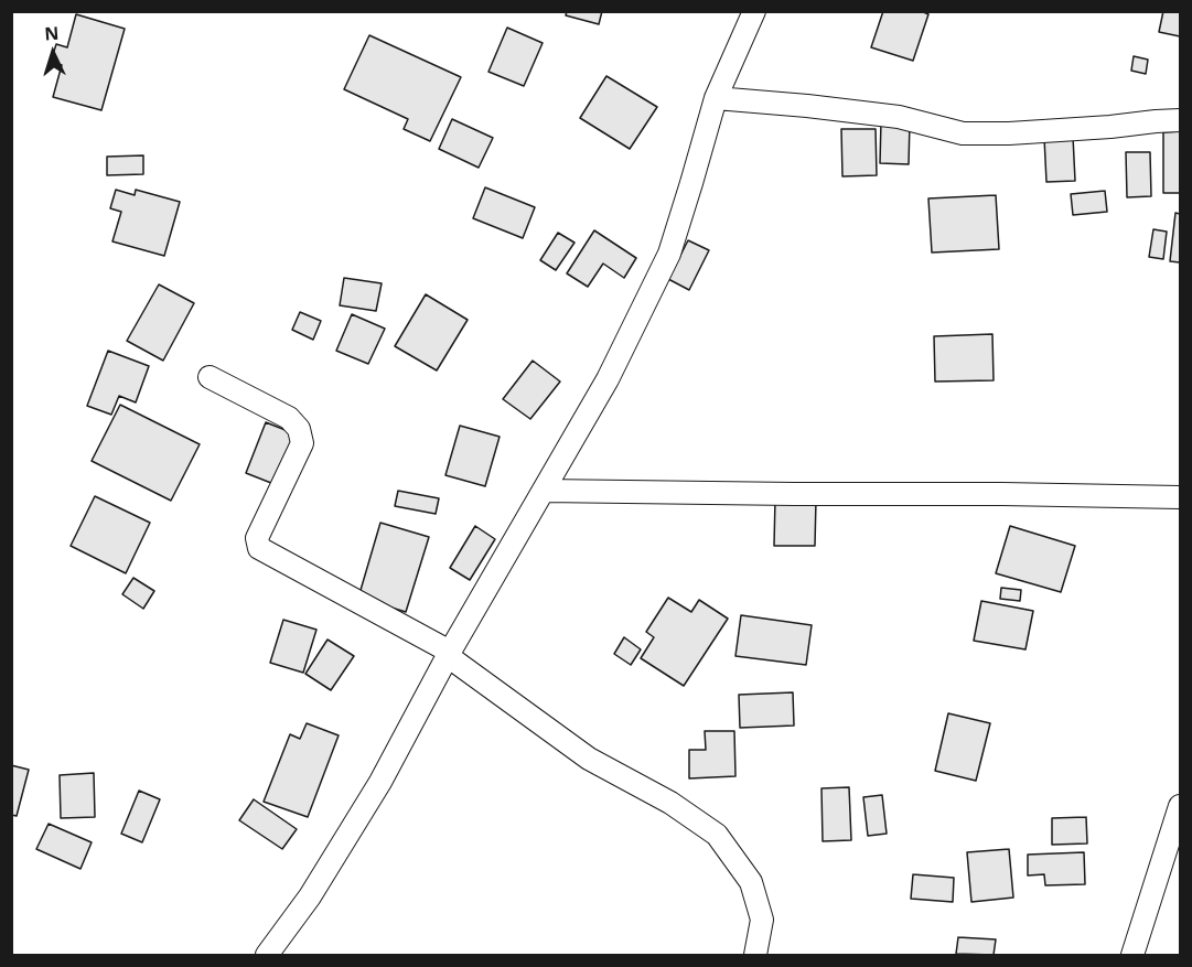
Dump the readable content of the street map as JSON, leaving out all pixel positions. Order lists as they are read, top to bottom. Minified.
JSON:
{"north":"top"}
